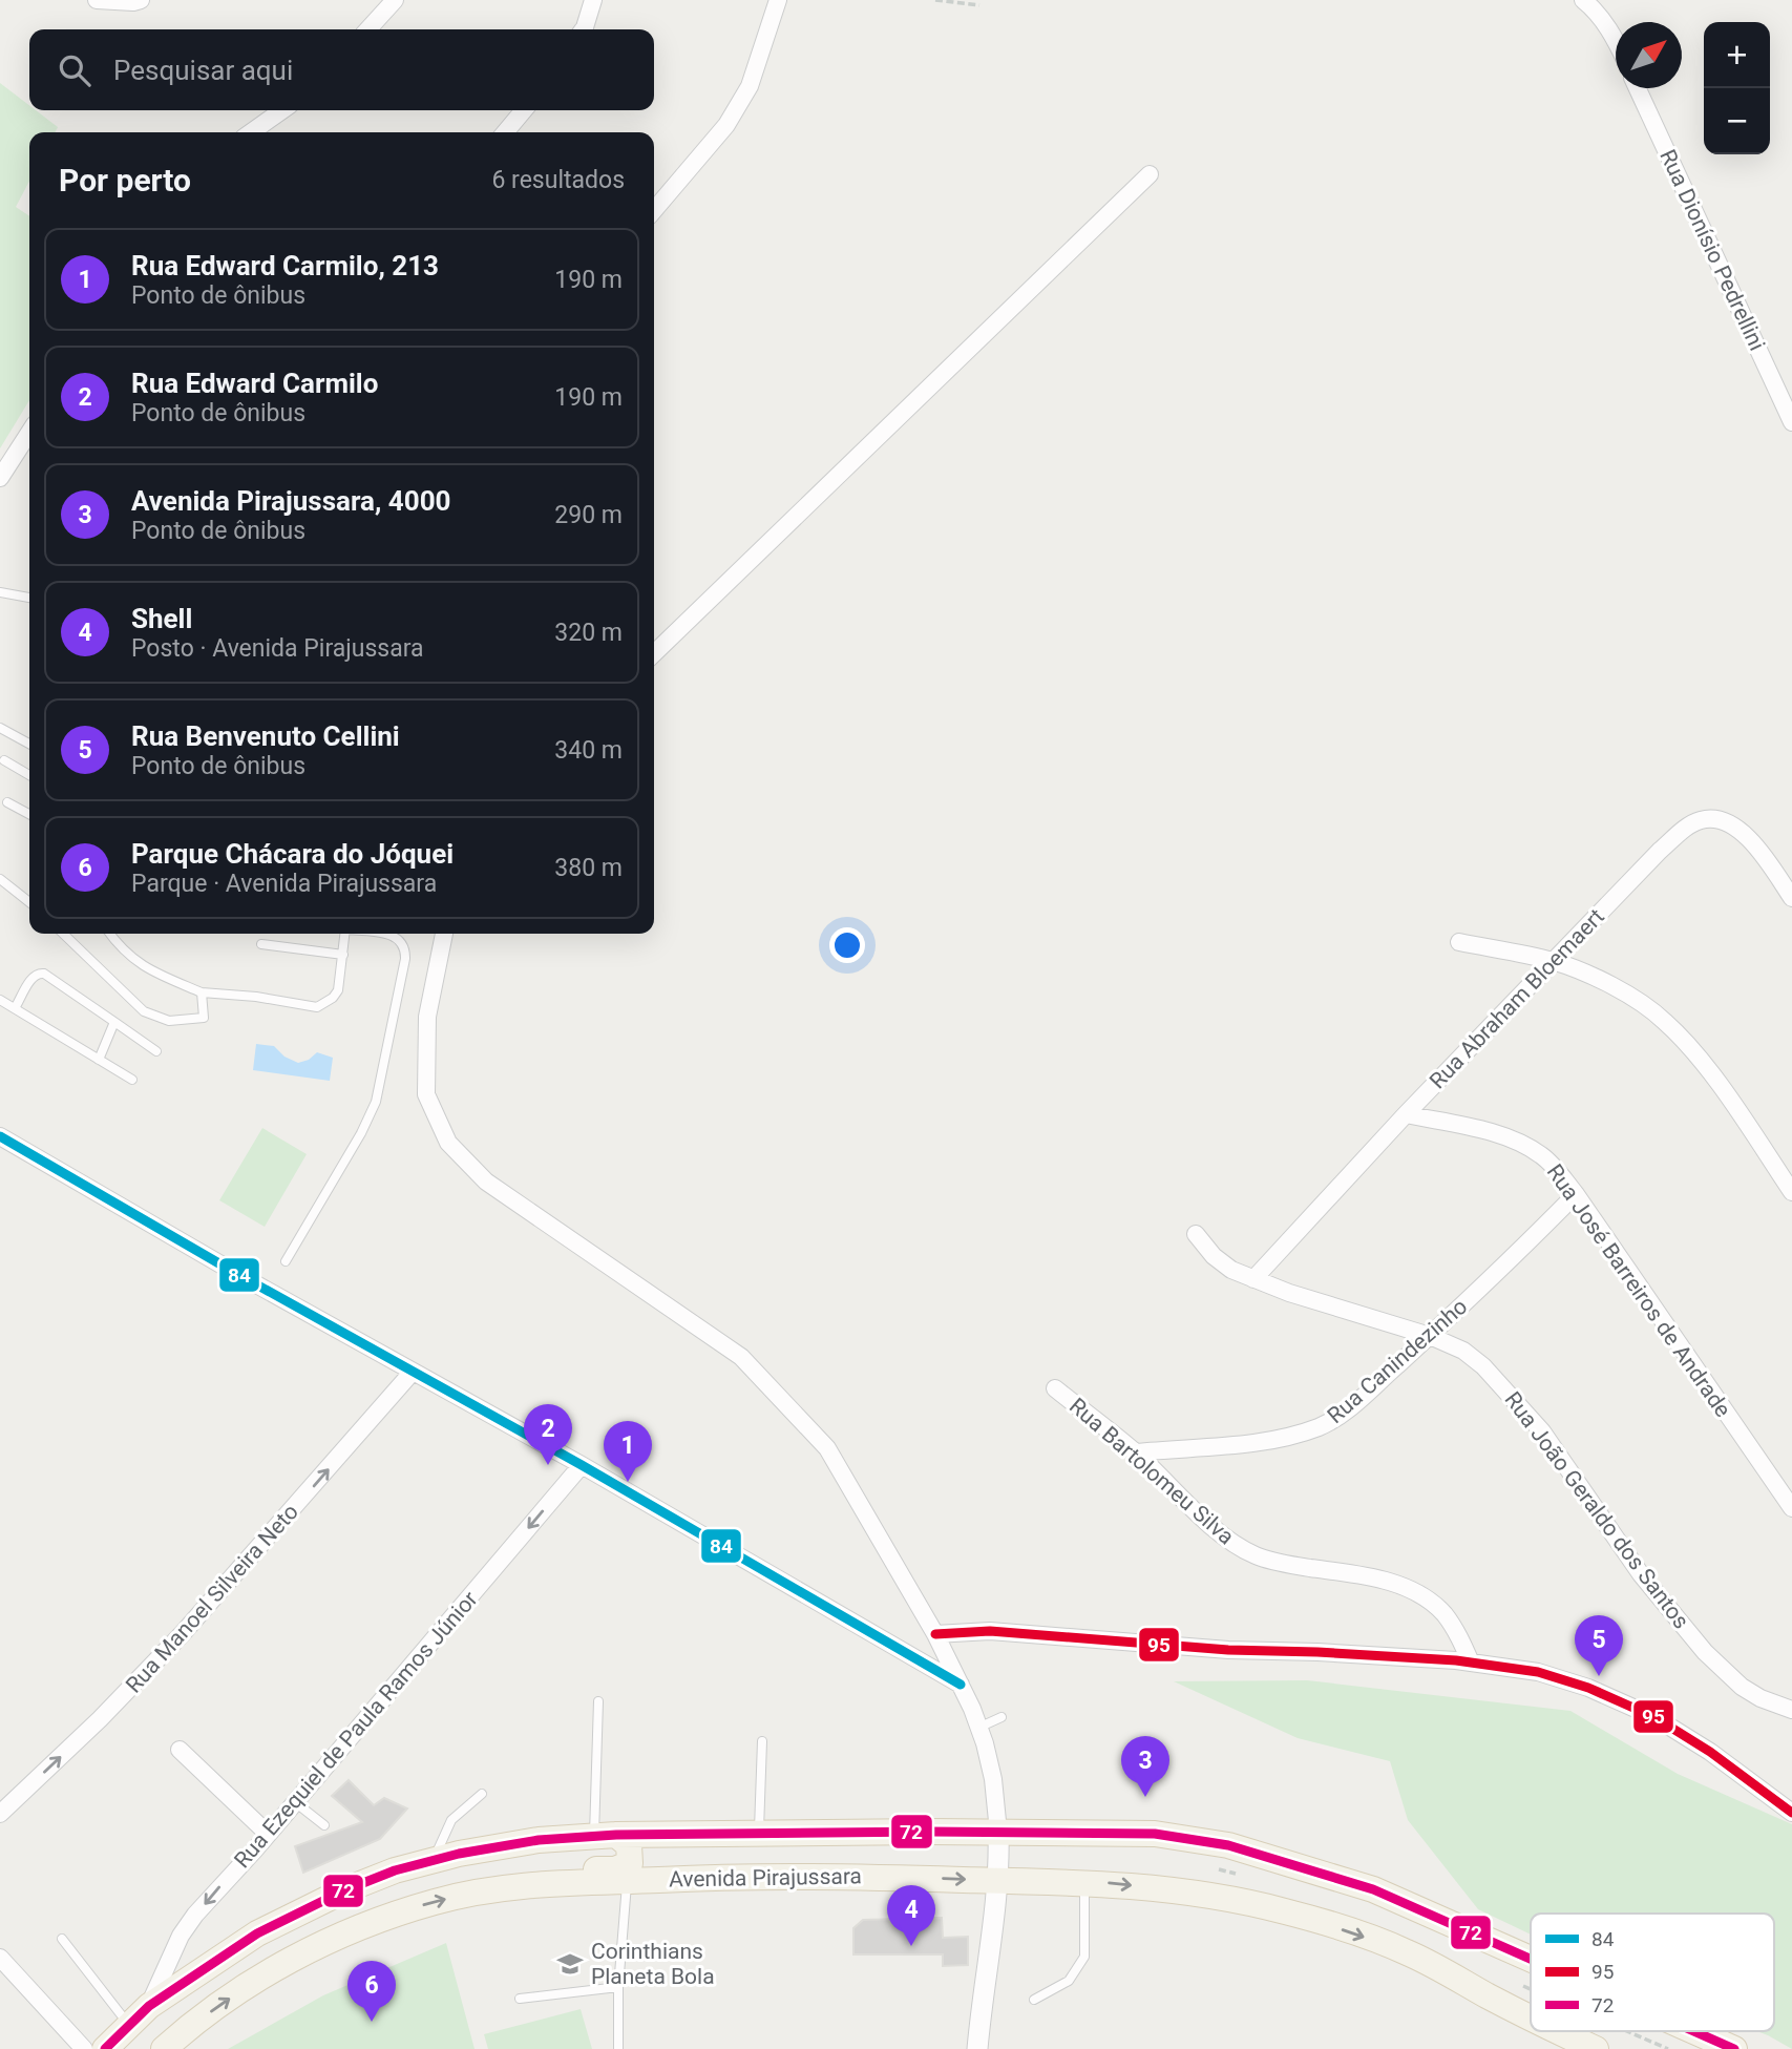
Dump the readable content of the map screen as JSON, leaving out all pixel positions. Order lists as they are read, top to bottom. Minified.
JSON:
{"streets":{"main road":["Avenida Pirajussara"],"street":["Rua Dionísio Pedrellini","Rua Abraham Bloemaert","Rua José Barreiros de Andrade","Rua Canindezinho","Rua Bartolomeu Silva","Rua João Geraldo dos Santos","Rua Manoel Silveira Neto","Rua Ezequiel de Paula Ramos Júnior"]},"crossings":[["Rua Abraham Bloemaert","Rua José Barreiros de Andrade"],["Rua Abraham Bloemaert","Rua João Geraldo dos Santos"],["Rua José Barreiros de Andrade","Rua Canindezinho"],["Rua Canindezinho","Rua Bartolomeu Silva"],["Rua Canindezinho","Rua João Geraldo dos Santos"],["Rua Ezequiel de Paula Ramos Júnior","Avenida Pirajussara"]],"one_way":["Rua Manoel Silveira Neto","Rua Ezequiel de Paula Ramos Júnior"],"places":{"school or university":["Corinthians Planeta Bola"]},"lines":["transit line 84","transit line 95","transit line 72"],"legend":["84","95","72"],"north":"top right","page":{"map_buttons":["+","−"],"search":"Pesquisar aqui","heading":["Por perto","6 resultados"],"list":[{"mark":"1","name":"Rua Edward Carmilo, 213","note":"Ponto de ônibus","value":"190 m"},{"mark":"2","name":"Rua Edward Carmilo","note":"Ponto de ônibus","value":"190 m"},{"mark":"3","name":"Avenida Pirajussara, 4000","note":"Ponto de ônibus","value":"290 m"},{"mark":"4","name":"Shell","note":"Posto · Avenida Pirajussara","value":"320 m"},{"mark":"5","name":"Rua Benvenuto Cellini","note":"Ponto de ônibus","value":"340 m"},{"mark":"6","name":"Parque Chácara do Jóquei","note":"Parque · Avenida Pirajussara","value":"380 m"}],"pins":["2","1","5","3","4","6"]}}
